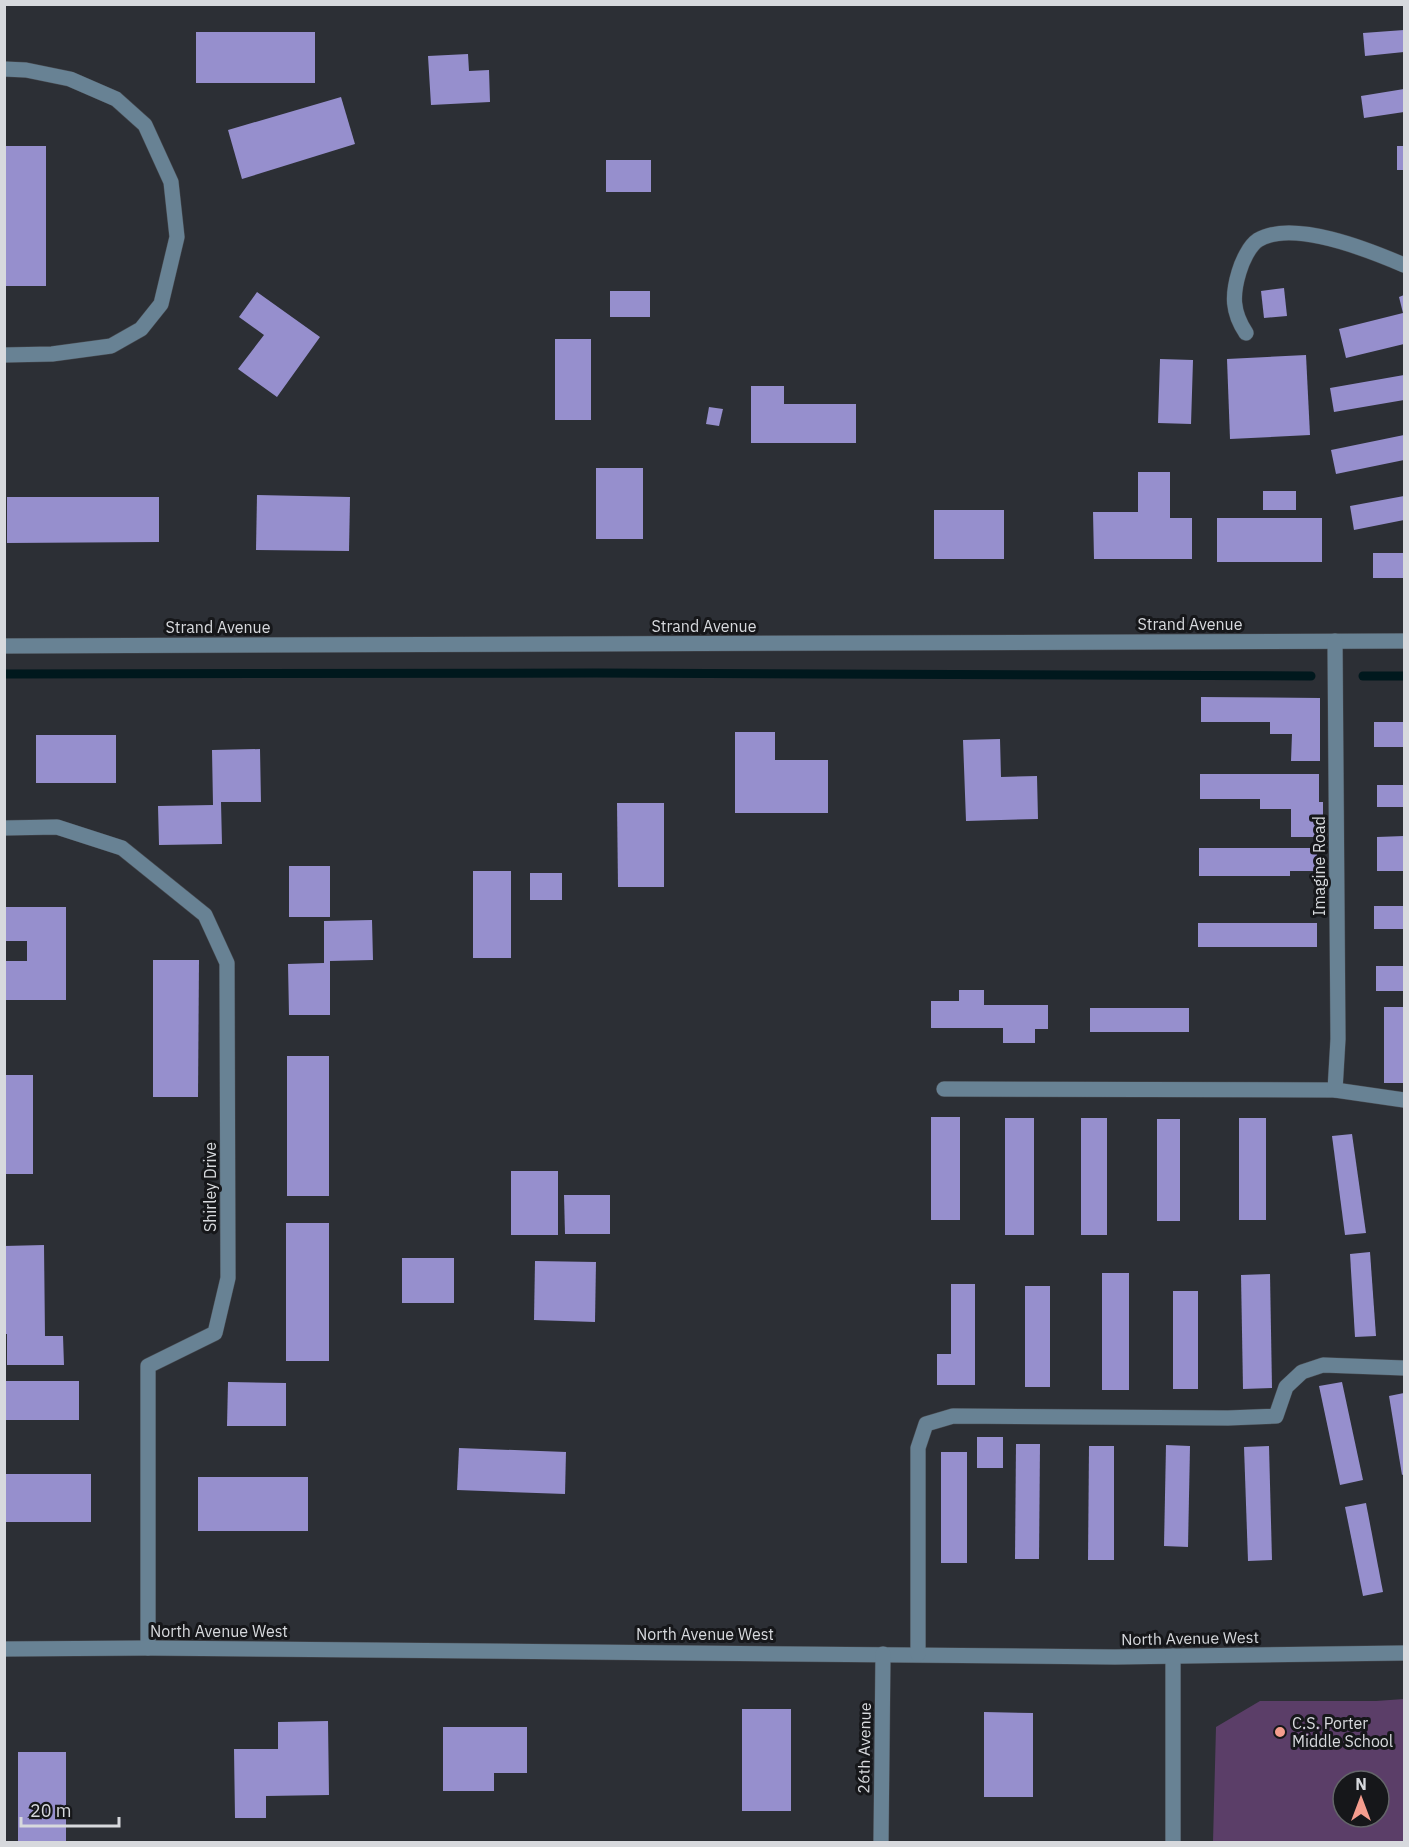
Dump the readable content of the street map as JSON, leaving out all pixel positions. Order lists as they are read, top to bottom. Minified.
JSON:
{"streets":{"street":["Strand Avenue","Imagine Road","Shirley Drive","North Avenue West","26th Avenue"]},"crossings":[["Strand Avenue","Imagine Road"],["Shirley Drive","North Avenue West"],["North Avenue West","26th Avenue"]],"places":["C.S. Porter Middle School"],"scale_bar":"20 m","north":"top"}
